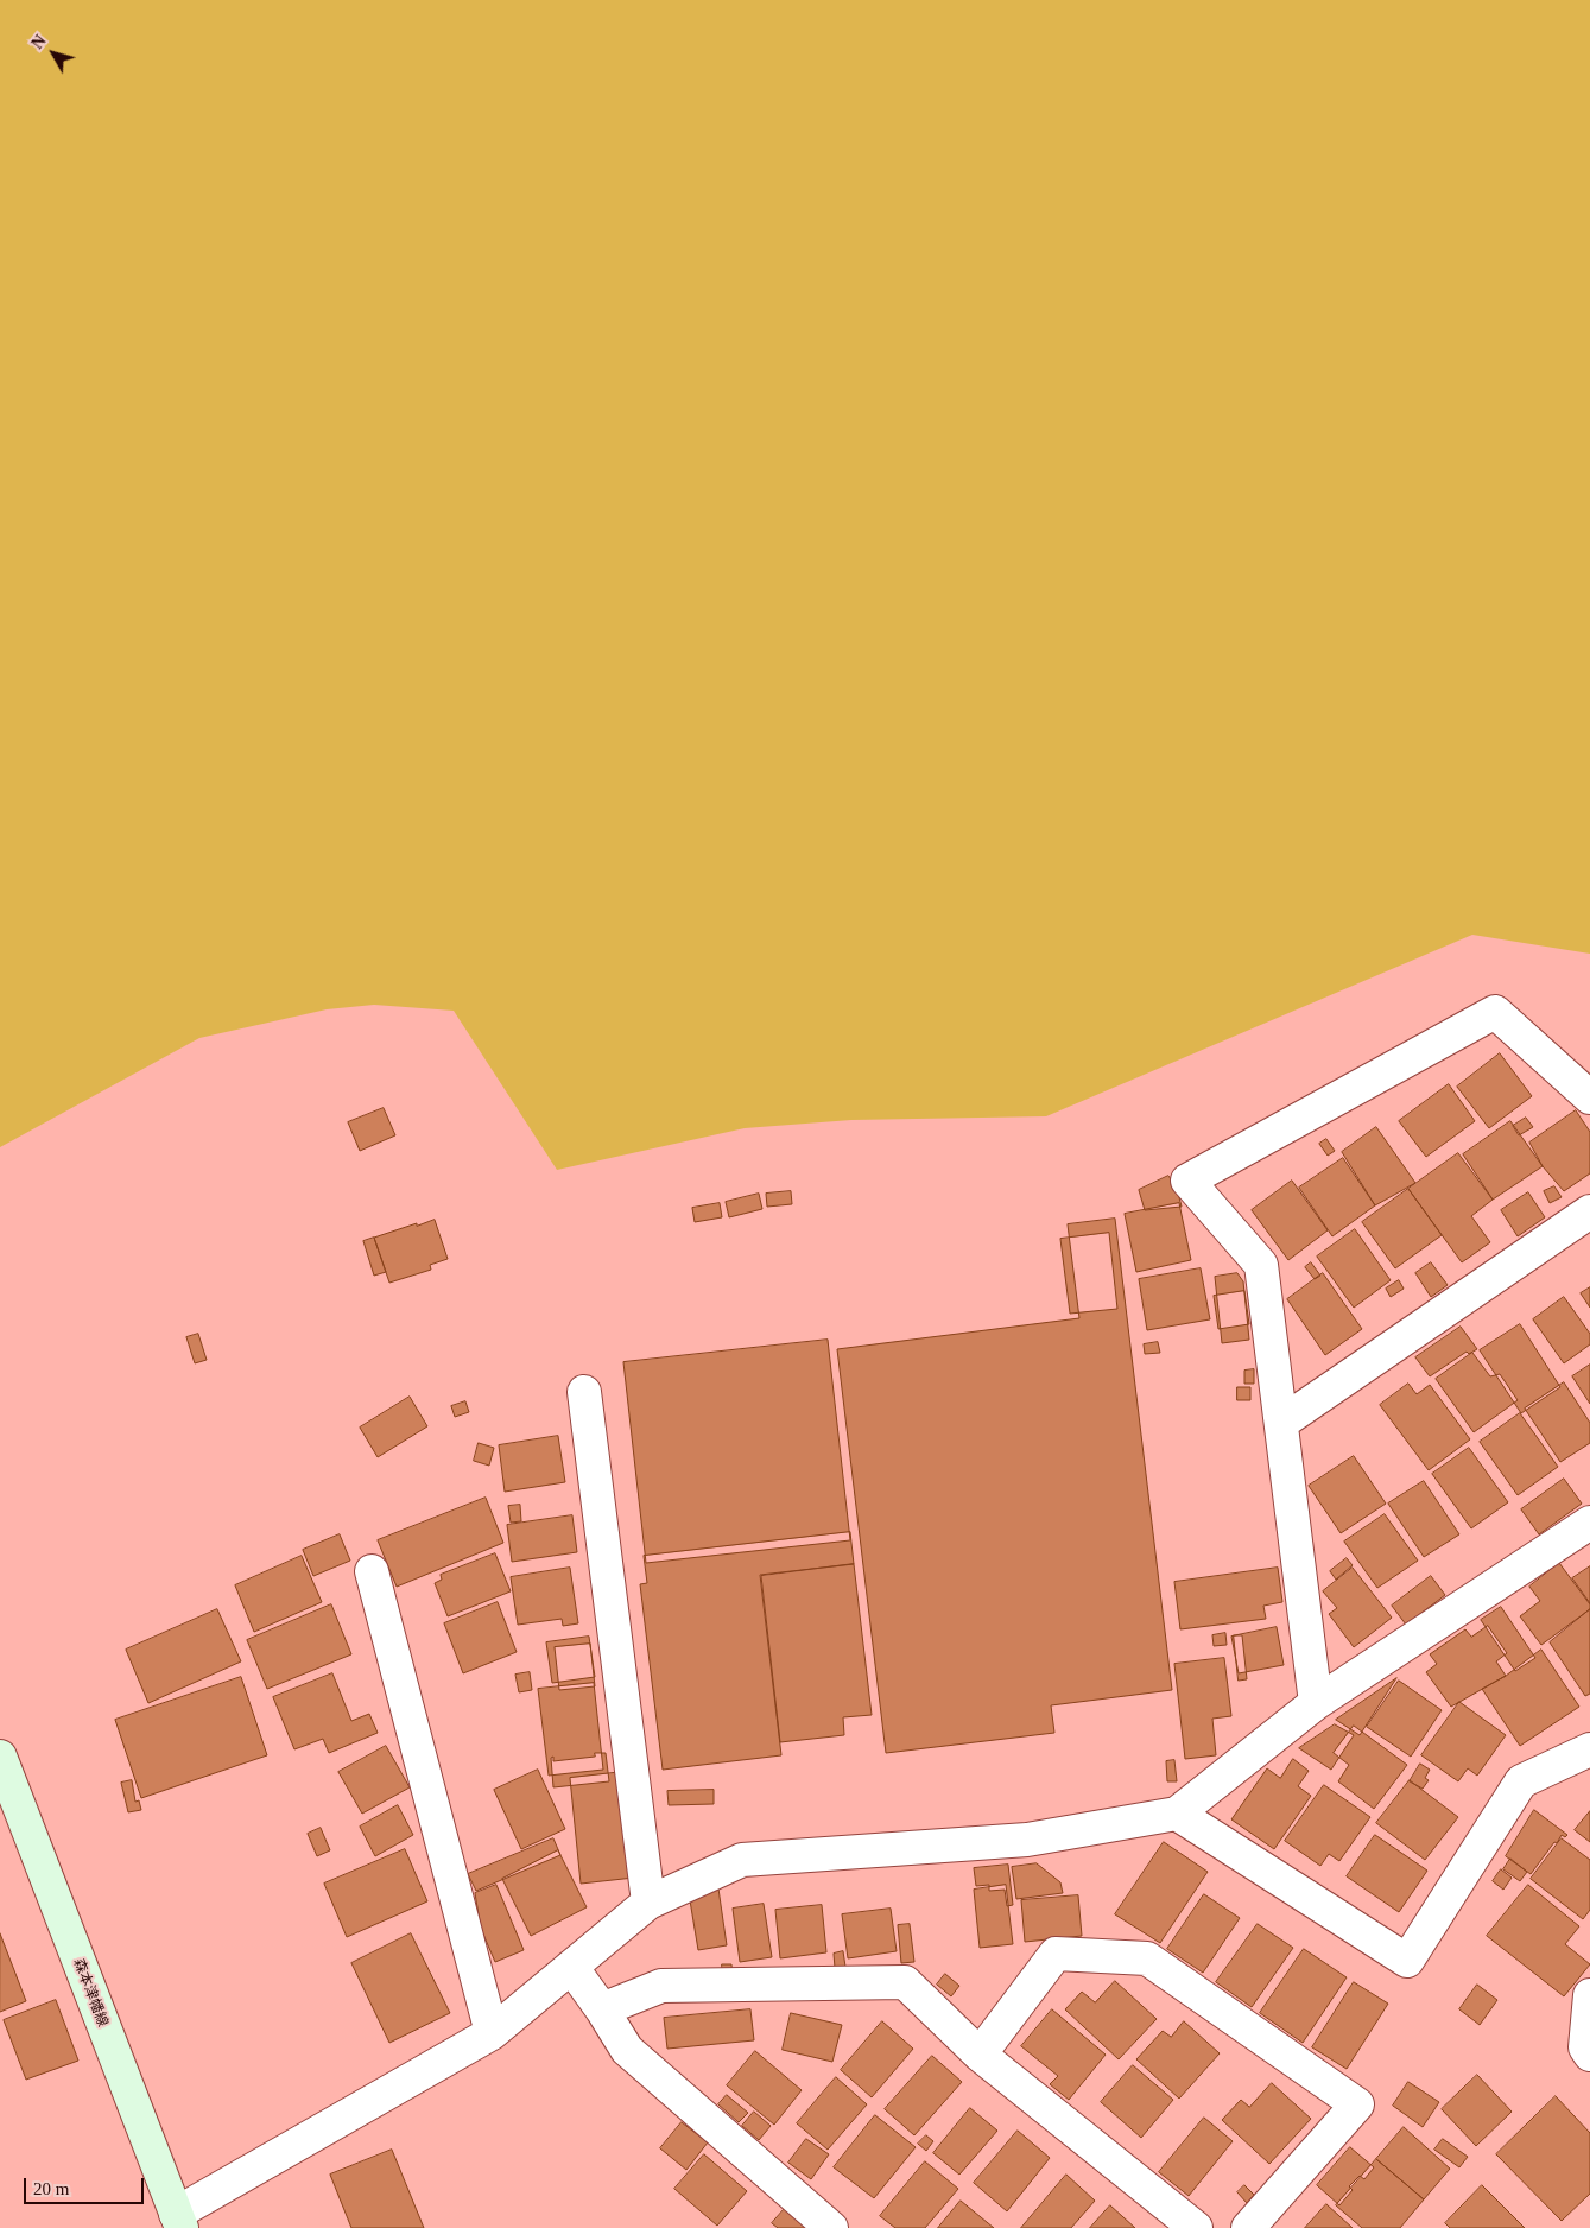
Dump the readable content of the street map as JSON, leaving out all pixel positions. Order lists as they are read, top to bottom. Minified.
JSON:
{"streets":{"main road":["森本津幡線"]},"scale_bar":"20 m","north":"top left"}
